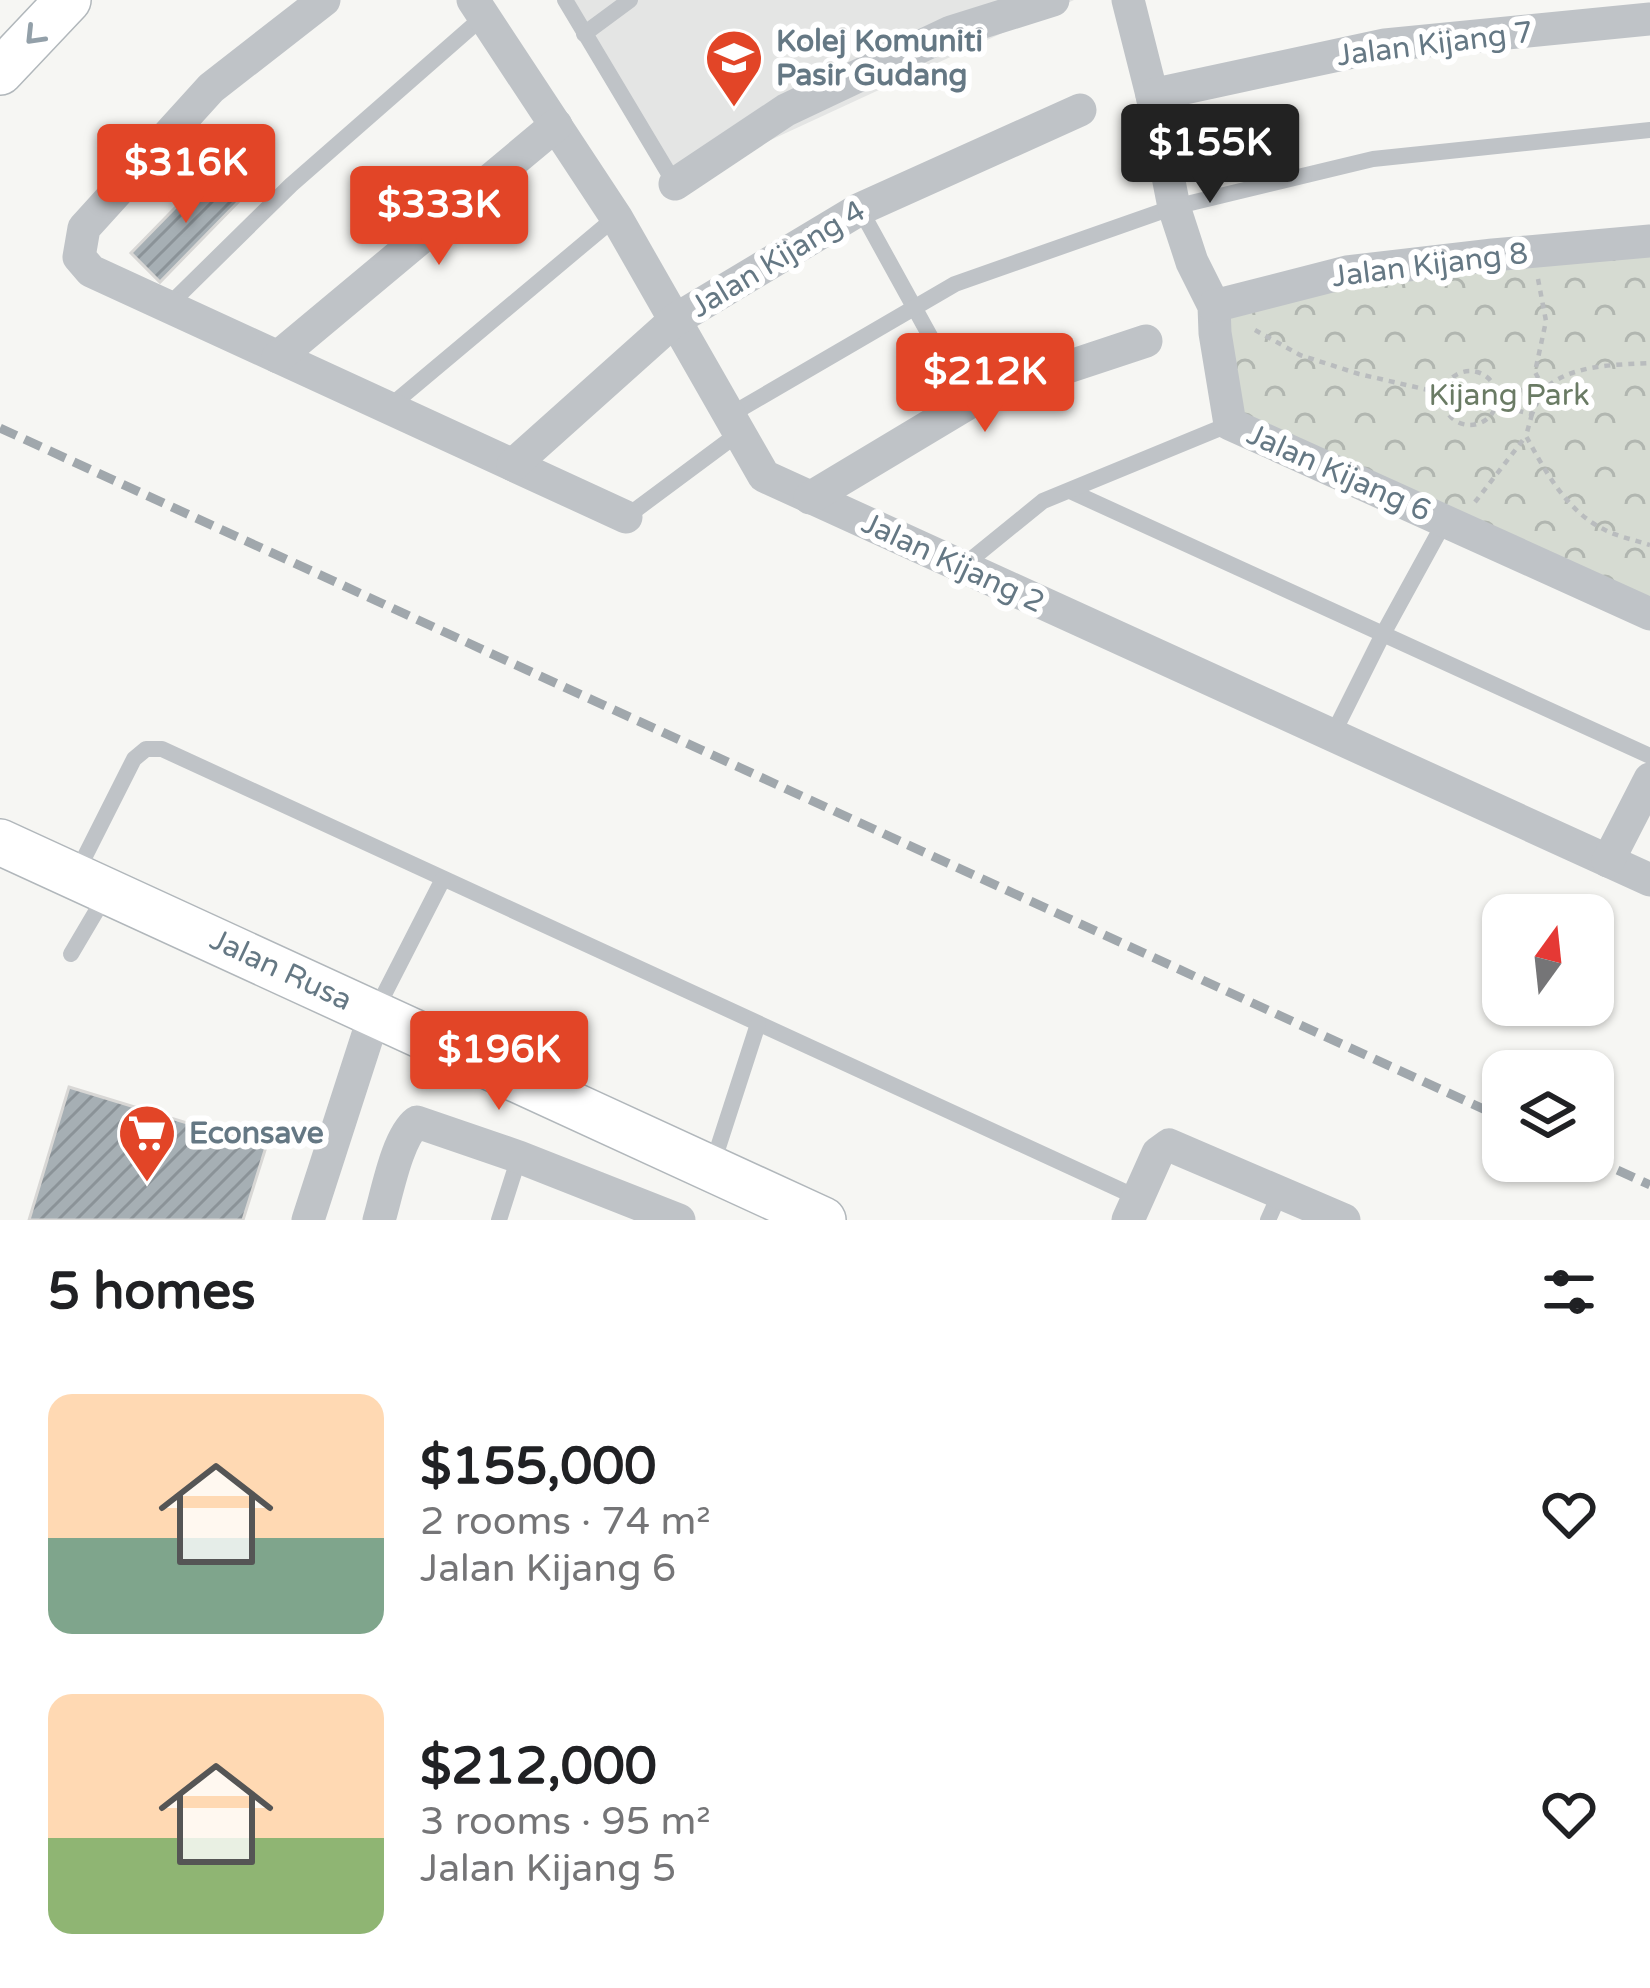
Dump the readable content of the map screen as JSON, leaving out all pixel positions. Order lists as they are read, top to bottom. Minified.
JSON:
{"streets":{"street":["Jalan Kijang 7","Jalan Kijang 4","Jalan Kijang 8","Jalan Kijang 6","Jalan Kijang 2","Jalan Rusa"]},"crossings":[["Jalan Kijang 7","Jalan Kijang 6"],["Jalan Kijang 4","Jalan Kijang 2"],["Jalan Kijang 8","Jalan Kijang 6"]],"parks":["Kijang Park"],"places":{"school or university":["Kolej Komuniti Pasir Gudang"],"supermarket":["Econsave"]},"north":"top","page":{"price":["$155K","$316K","$333K","$212K","$196K"],"heading":"5 homes","list":[{"name":"$155,000","note":"2 rooms · 74 m² · Jalan Kijang 6"},{"name":"$212,000","note":"3 rooms · 95 m² · Jalan Kijang 5"}]}}
